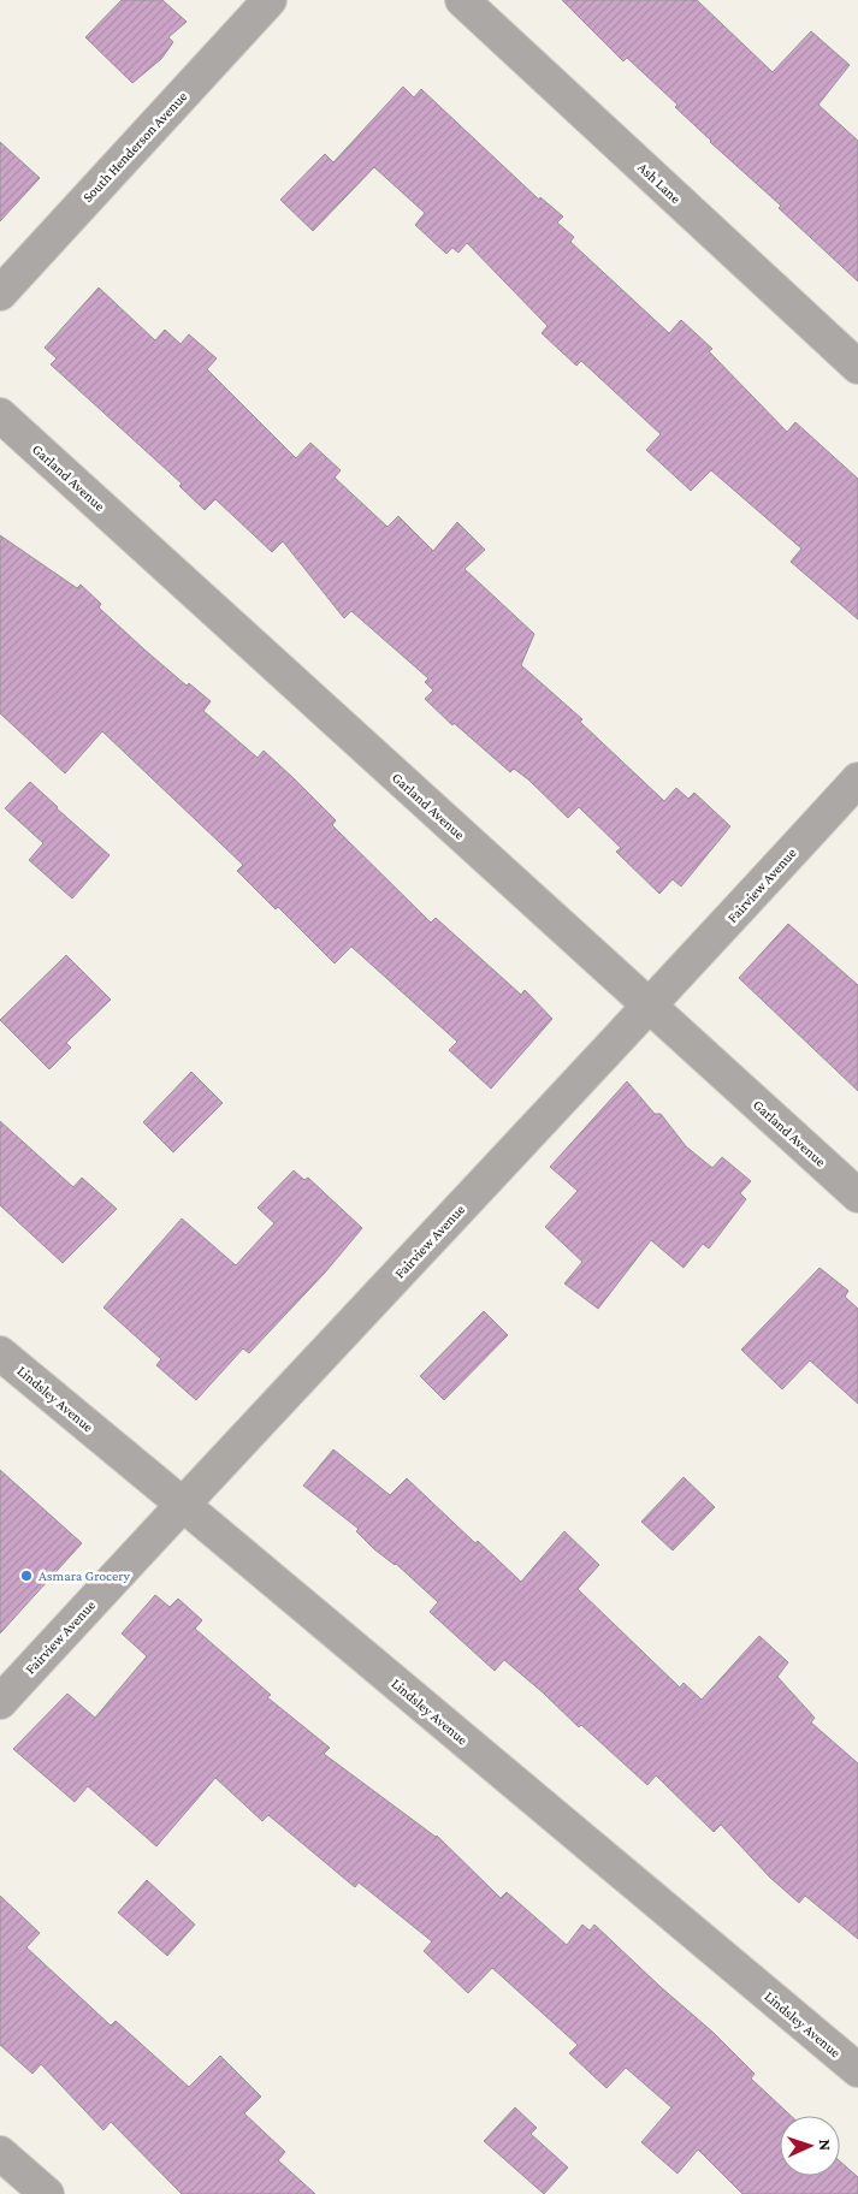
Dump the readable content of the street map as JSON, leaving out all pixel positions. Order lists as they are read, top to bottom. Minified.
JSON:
{"streets":{"street":["South Henderson Avenue","Ash Lane","Garland Avenue","Fairview Avenue","Lindsley Avenue"]},"crossings":[["Garland Avenue","Fairview Avenue"],["Fairview Avenue","Lindsley Avenue"]],"places":["Asmara Grocery"],"north":"right"}
